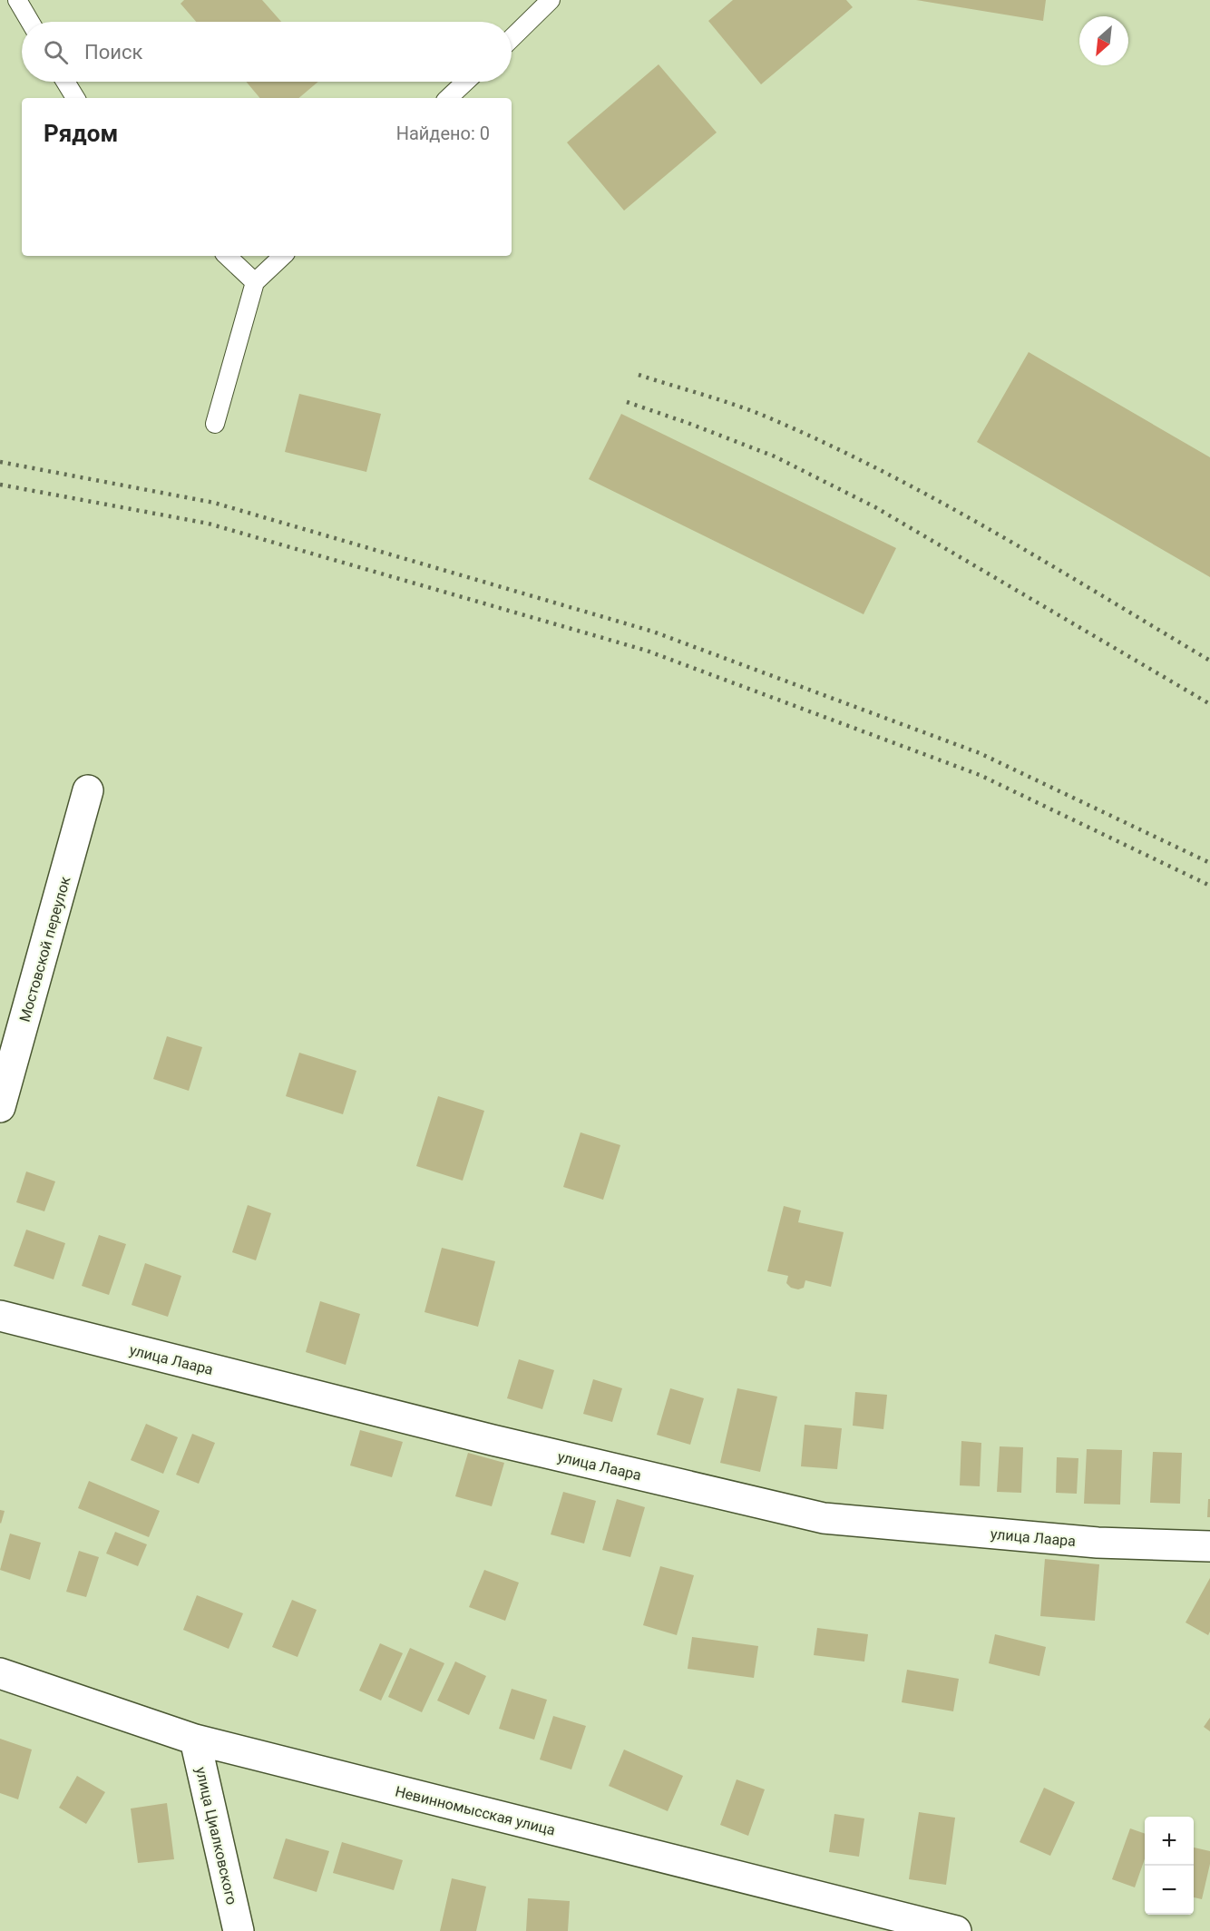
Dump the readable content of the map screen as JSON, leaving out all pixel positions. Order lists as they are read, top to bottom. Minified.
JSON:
{"streets":{"street":["Мостовской переулок","улица Лаара","Невинномысская улица","улица Циалковского"]},"crossings":[["Невинномысская улица","улица Циалковского"]],"north":"bottom left","page":{"search":"Поиск","heading":["Рядом","Найдено: 0"],"map_buttons":["+","−"]}}
